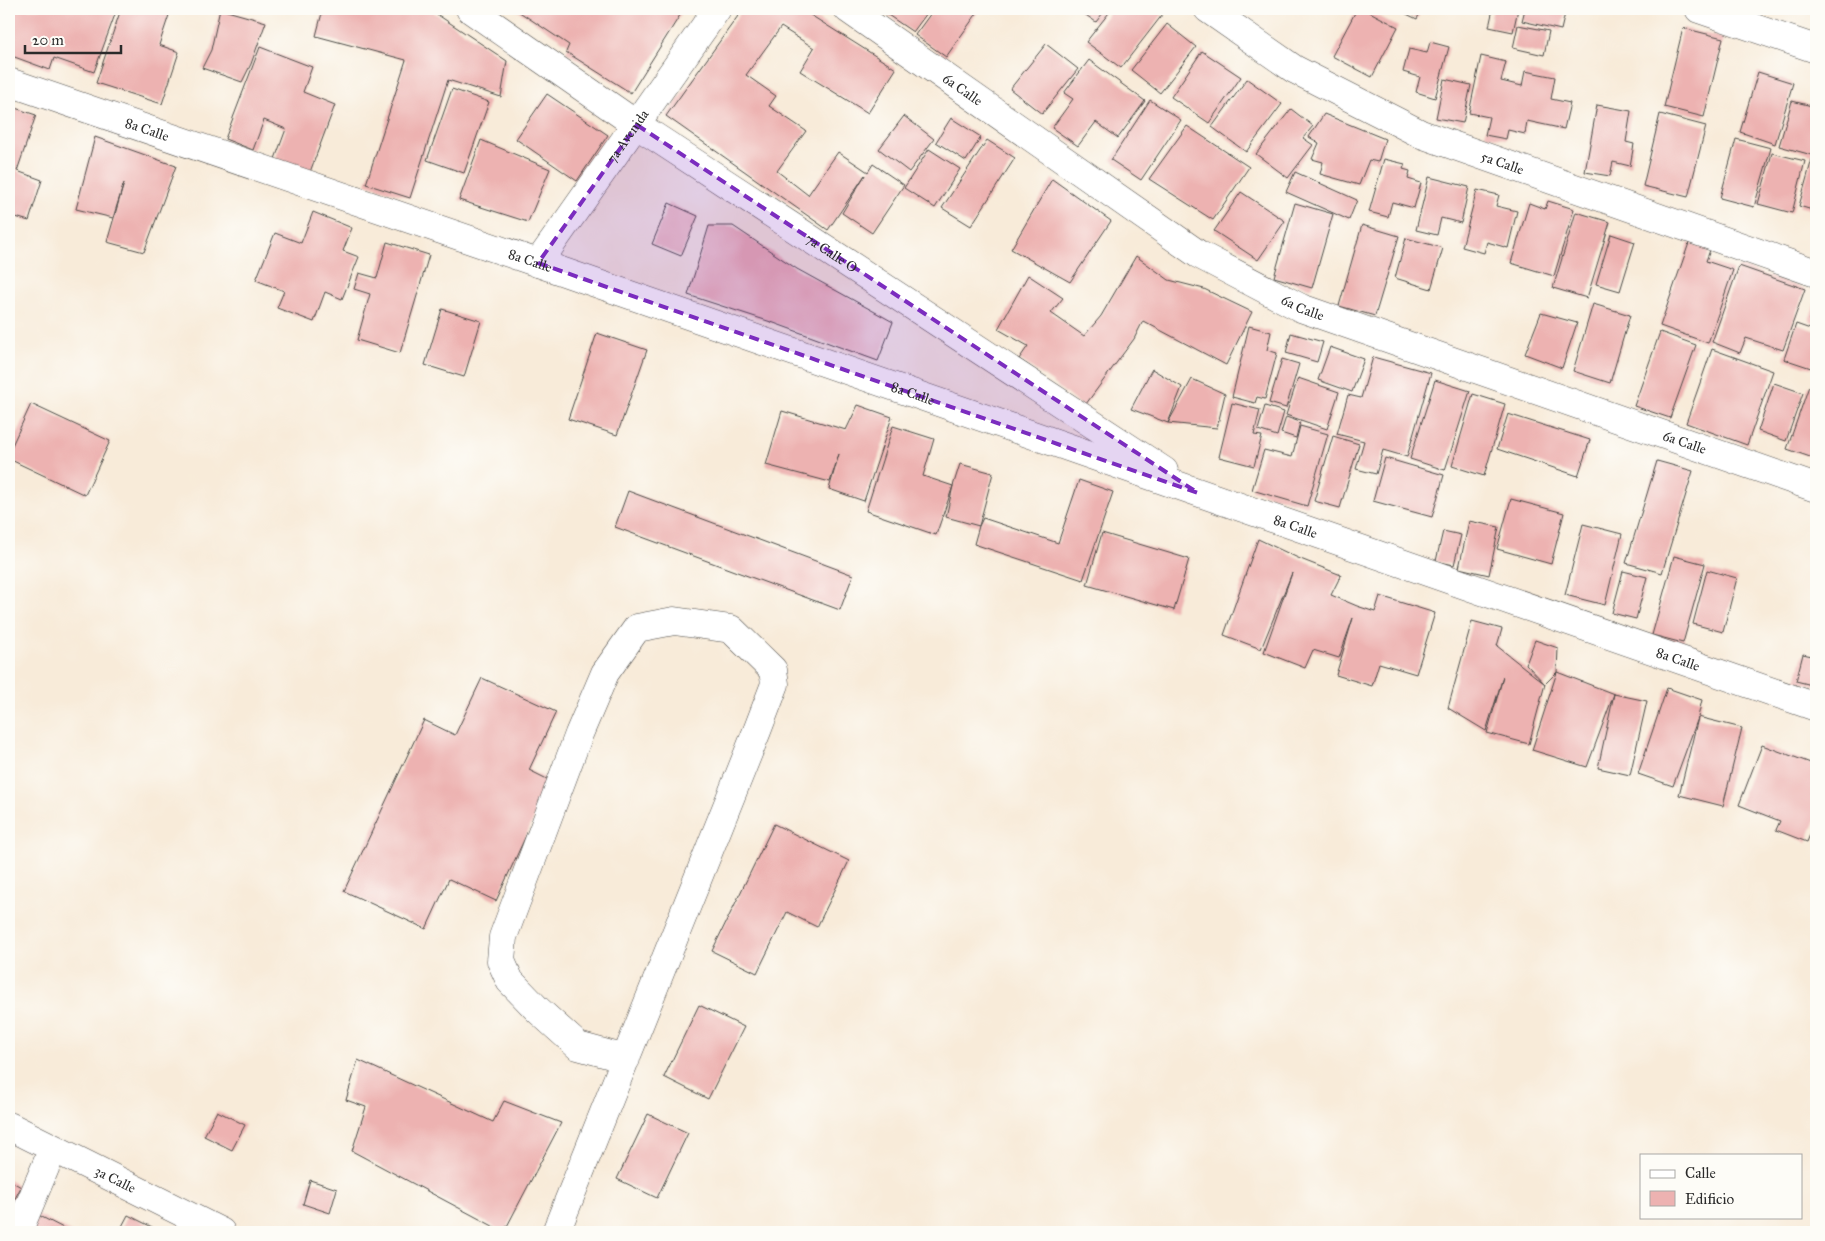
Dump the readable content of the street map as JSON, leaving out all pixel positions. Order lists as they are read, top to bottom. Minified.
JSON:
{"streets":{"street":["6a Calle","8a Calle","7a Avenida","5a Calle","7a Calle O","3a Calle"]},"crossings":[["8a Calle","7a Avenida"],["8a Calle","7a Calle O"],["7a Avenida","7a Calle O"]],"legend":["Calle","Edificio"],"scale_bar":"20 m"}
